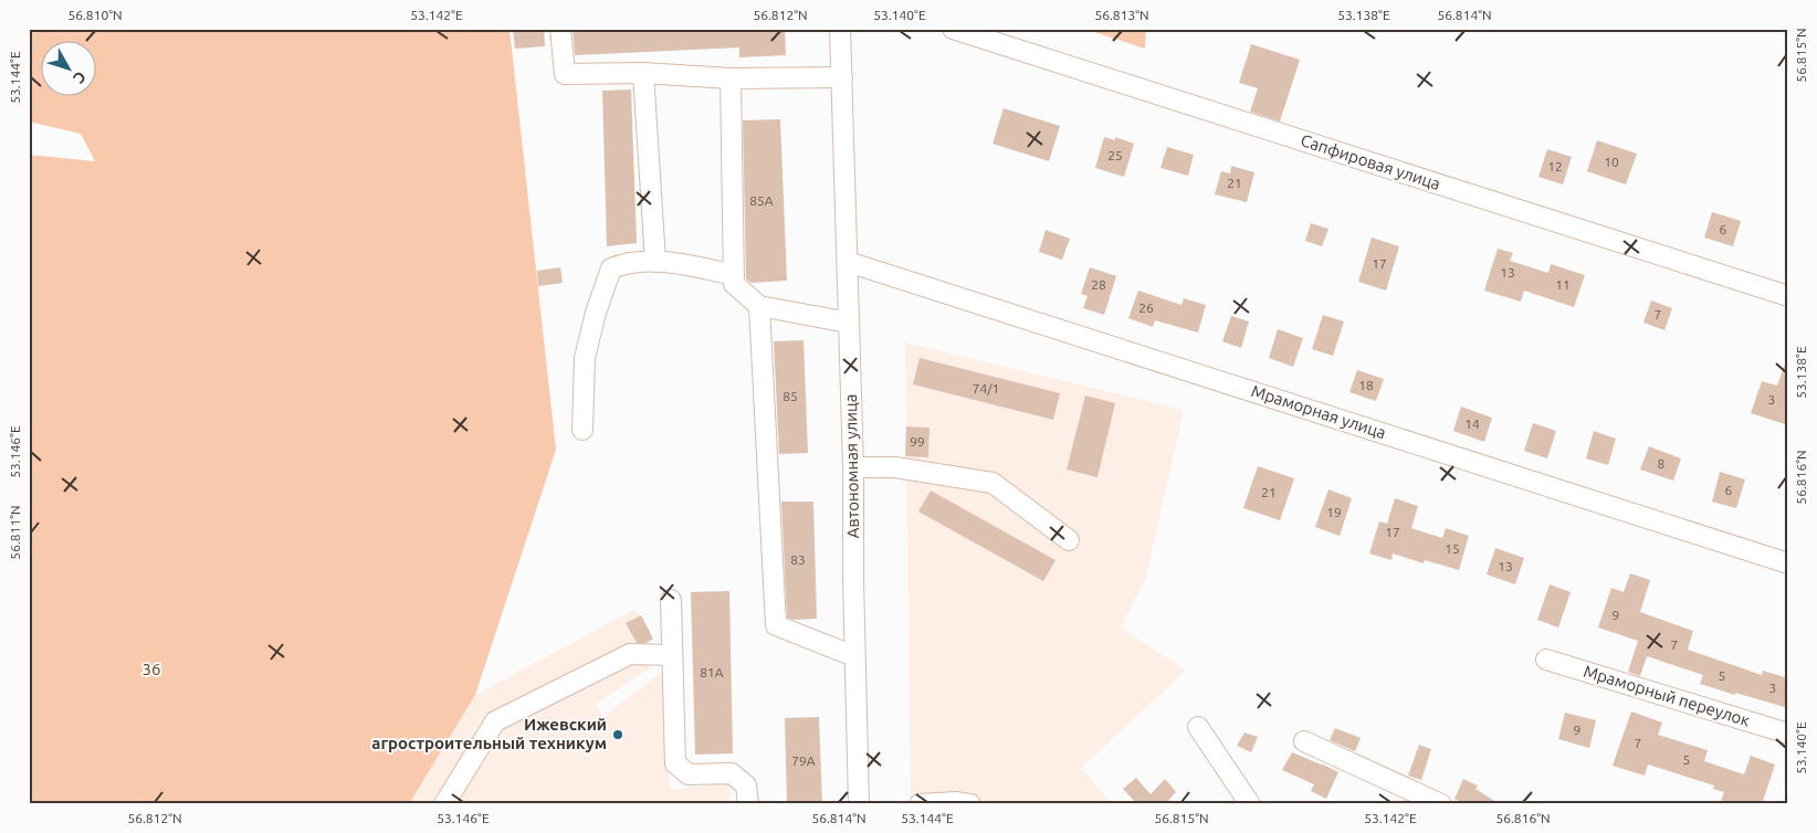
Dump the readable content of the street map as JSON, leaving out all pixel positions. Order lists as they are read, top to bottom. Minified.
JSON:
{"streets":{"street":["Сапфировая улица","Мраморная улица","Автономная улица","Мраморный переулок"]},"crossings":[["Мраморная улица","Автономная улица"]],"parks":["36"],"places":["Ижевский агростроительный техникум"],"house_numbers":["25","10","12","21","85А","6","17","13","28","11","26","7","18","74/1","85","3","14","99","8","6","21","19","17","15","83","13","9","7","81А","5","3","9","7","5","79А"],"north":"bottom right","coordinates":["56.810°N","53.142°E","56.812°N","53.140°E","56.813°N","53.138°E","56.814°N","56.815°N","53.144°E","53.146°E","56.816°N","56.811°N"]}
